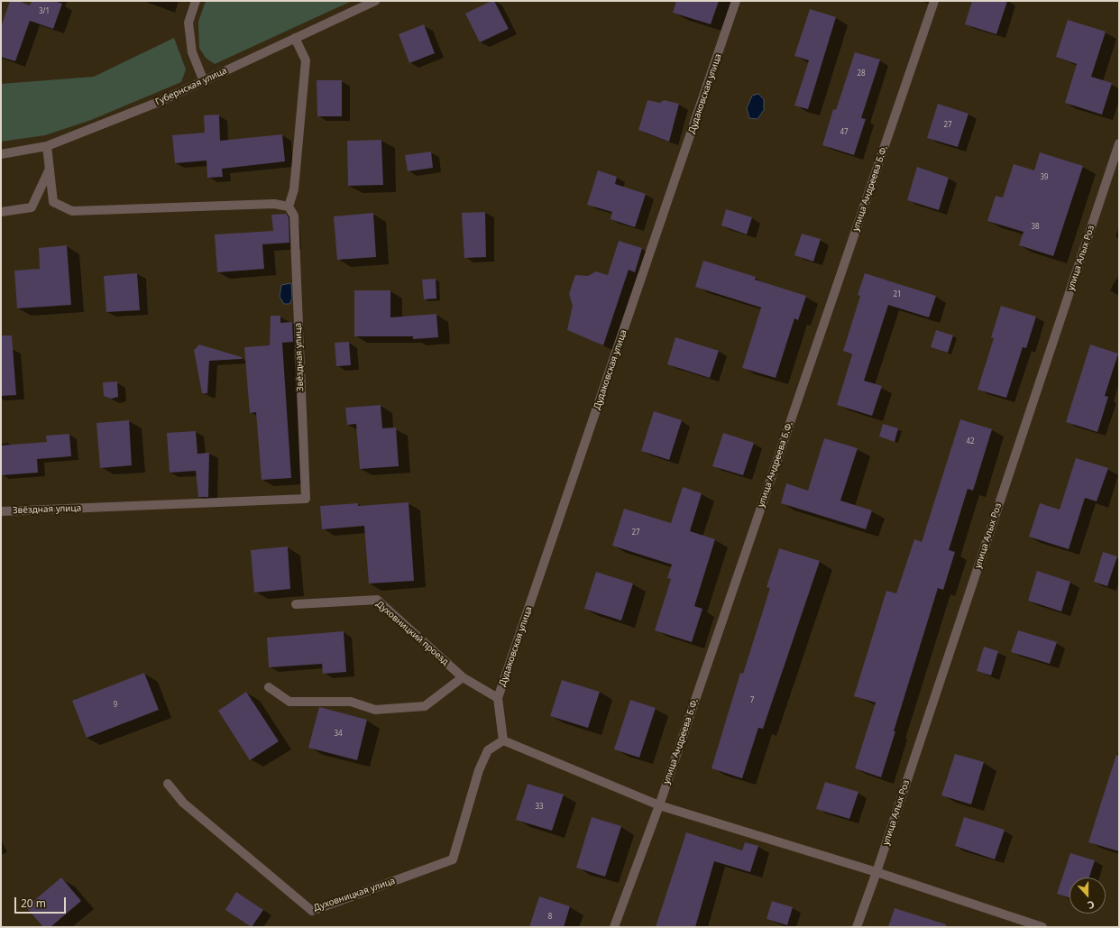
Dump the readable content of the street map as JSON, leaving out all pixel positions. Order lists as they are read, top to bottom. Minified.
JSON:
{"streets":{"street":["Губернская улица","Дудаковская улица","улица Андреева Б.Ф.","улица Алых Роз","Звёздная улица","Духовницкий проезд","Духовницкая улица"]},"crossings":[["Дудаковская улица","Духовницкий проезд"],["Дудаковская улица","Духовницкая улица"]],"house_numbers":["3/1","28","27","47","39","38","21","42","27","7","9","34","33","8"],"scale_bar":"20 m","north":"bottom"}
